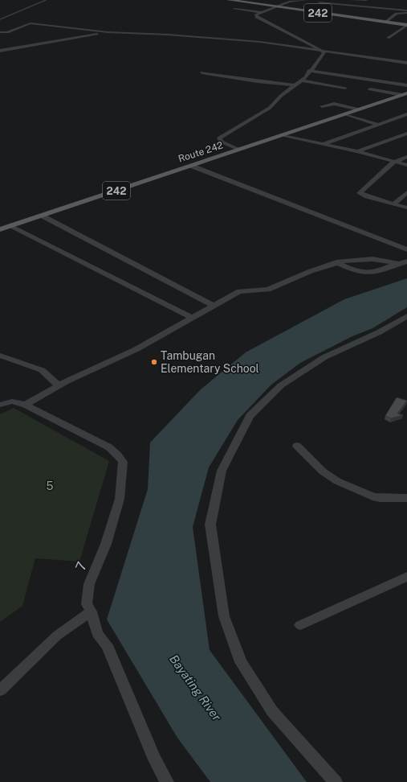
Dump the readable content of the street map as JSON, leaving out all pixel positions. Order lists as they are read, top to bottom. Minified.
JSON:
{"streets":{"main road":["242","Route 242"],"street":["7"]},"water":["Bayating River"],"parks":["5"],"places":["Tambugan Elementary School"]}
